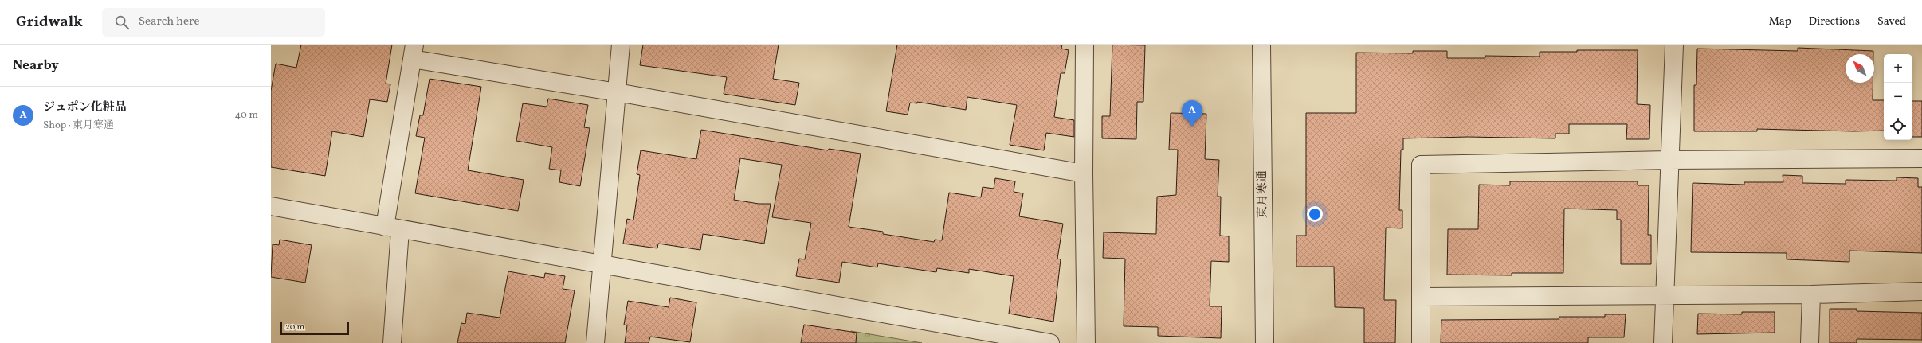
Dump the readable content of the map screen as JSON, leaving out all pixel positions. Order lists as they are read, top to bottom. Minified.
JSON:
{"streets":{"street":["東月寒通"]},"scale_bar":"20 m","north":"top left","page":{"header":"Gridwalk","search":"Search here","nav":["Map","Directions","Saved"],"heading":"Nearby","map_buttons":["+","−"],"list":[{"mark":"A","name":"ジュポン化粧品","note":"Shop · 東月寒通","value":"40 m"}],"pins":"A","scale":"20 m"}}
